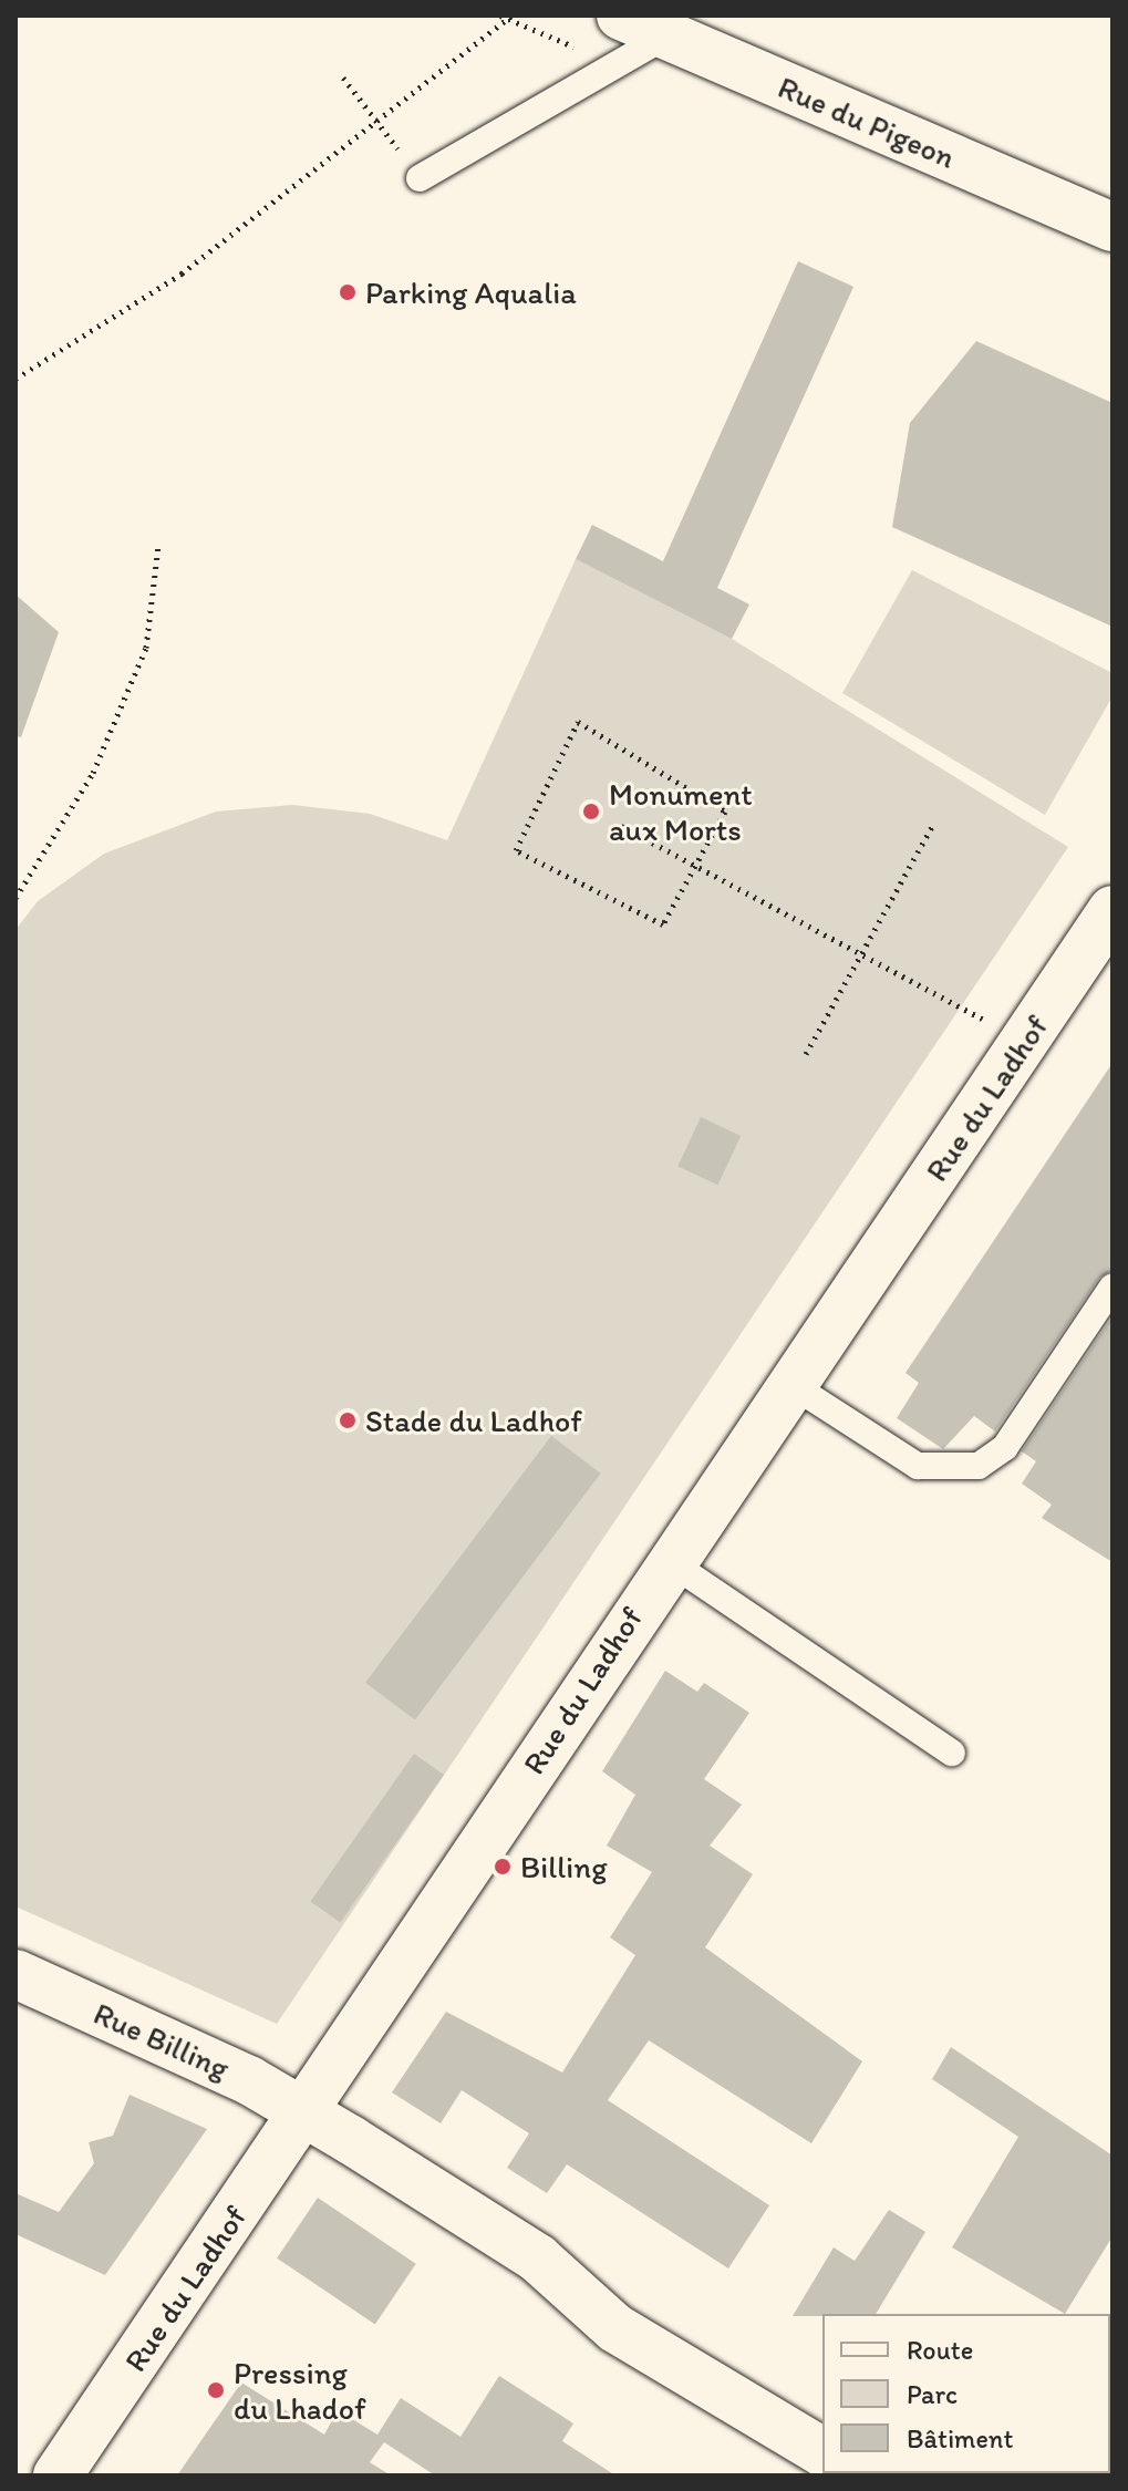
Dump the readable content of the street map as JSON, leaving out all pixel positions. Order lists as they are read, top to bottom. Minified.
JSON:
{"streets":{"main road":["Rue du Pigeon","Rue du Ladhof","Rue Billing"]},"crossings":[["Rue du Ladhof","Rue Billing"]],"places":["Parking Aqualia","Monument aux Morts","Stade du Ladhof","Billing","Pressing du Lhadof"],"legend":["Route","Parc","Bâtiment"]}
